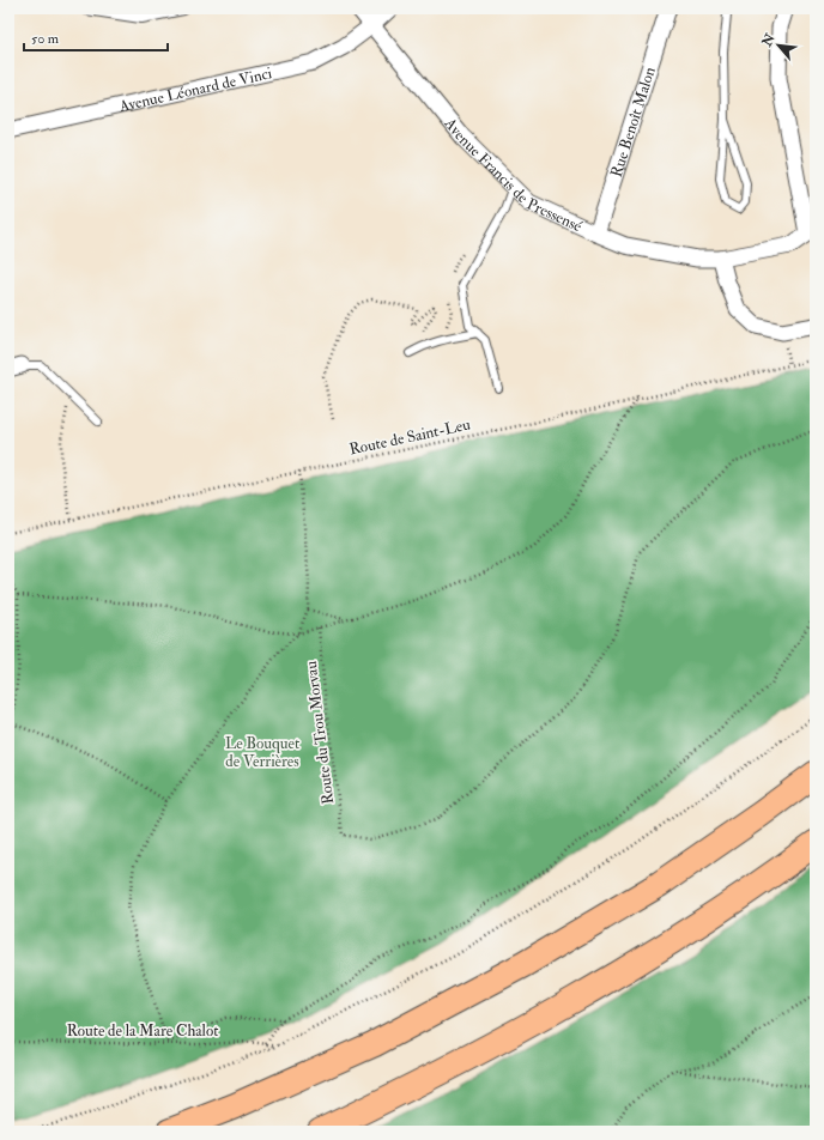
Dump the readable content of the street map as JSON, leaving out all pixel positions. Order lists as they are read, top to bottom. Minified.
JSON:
{"streets":{"street":["Avenue Léonard de Vinci","Rue Benoît Malon","Avenue Francis de Pressensé"],"path":["Route de Saint-Leu","Route du Trou Morvau","Route de la Mare Chalot"]},"crossings":[["Avenue Léonard de Vinci","Avenue Francis de Pressensé"],["Rue Benoît Malon","Avenue Francis de Pressensé"]],"parks":["Le Bouquet de Verrières"],"scale_bar":"50 m","north":"top left"}
